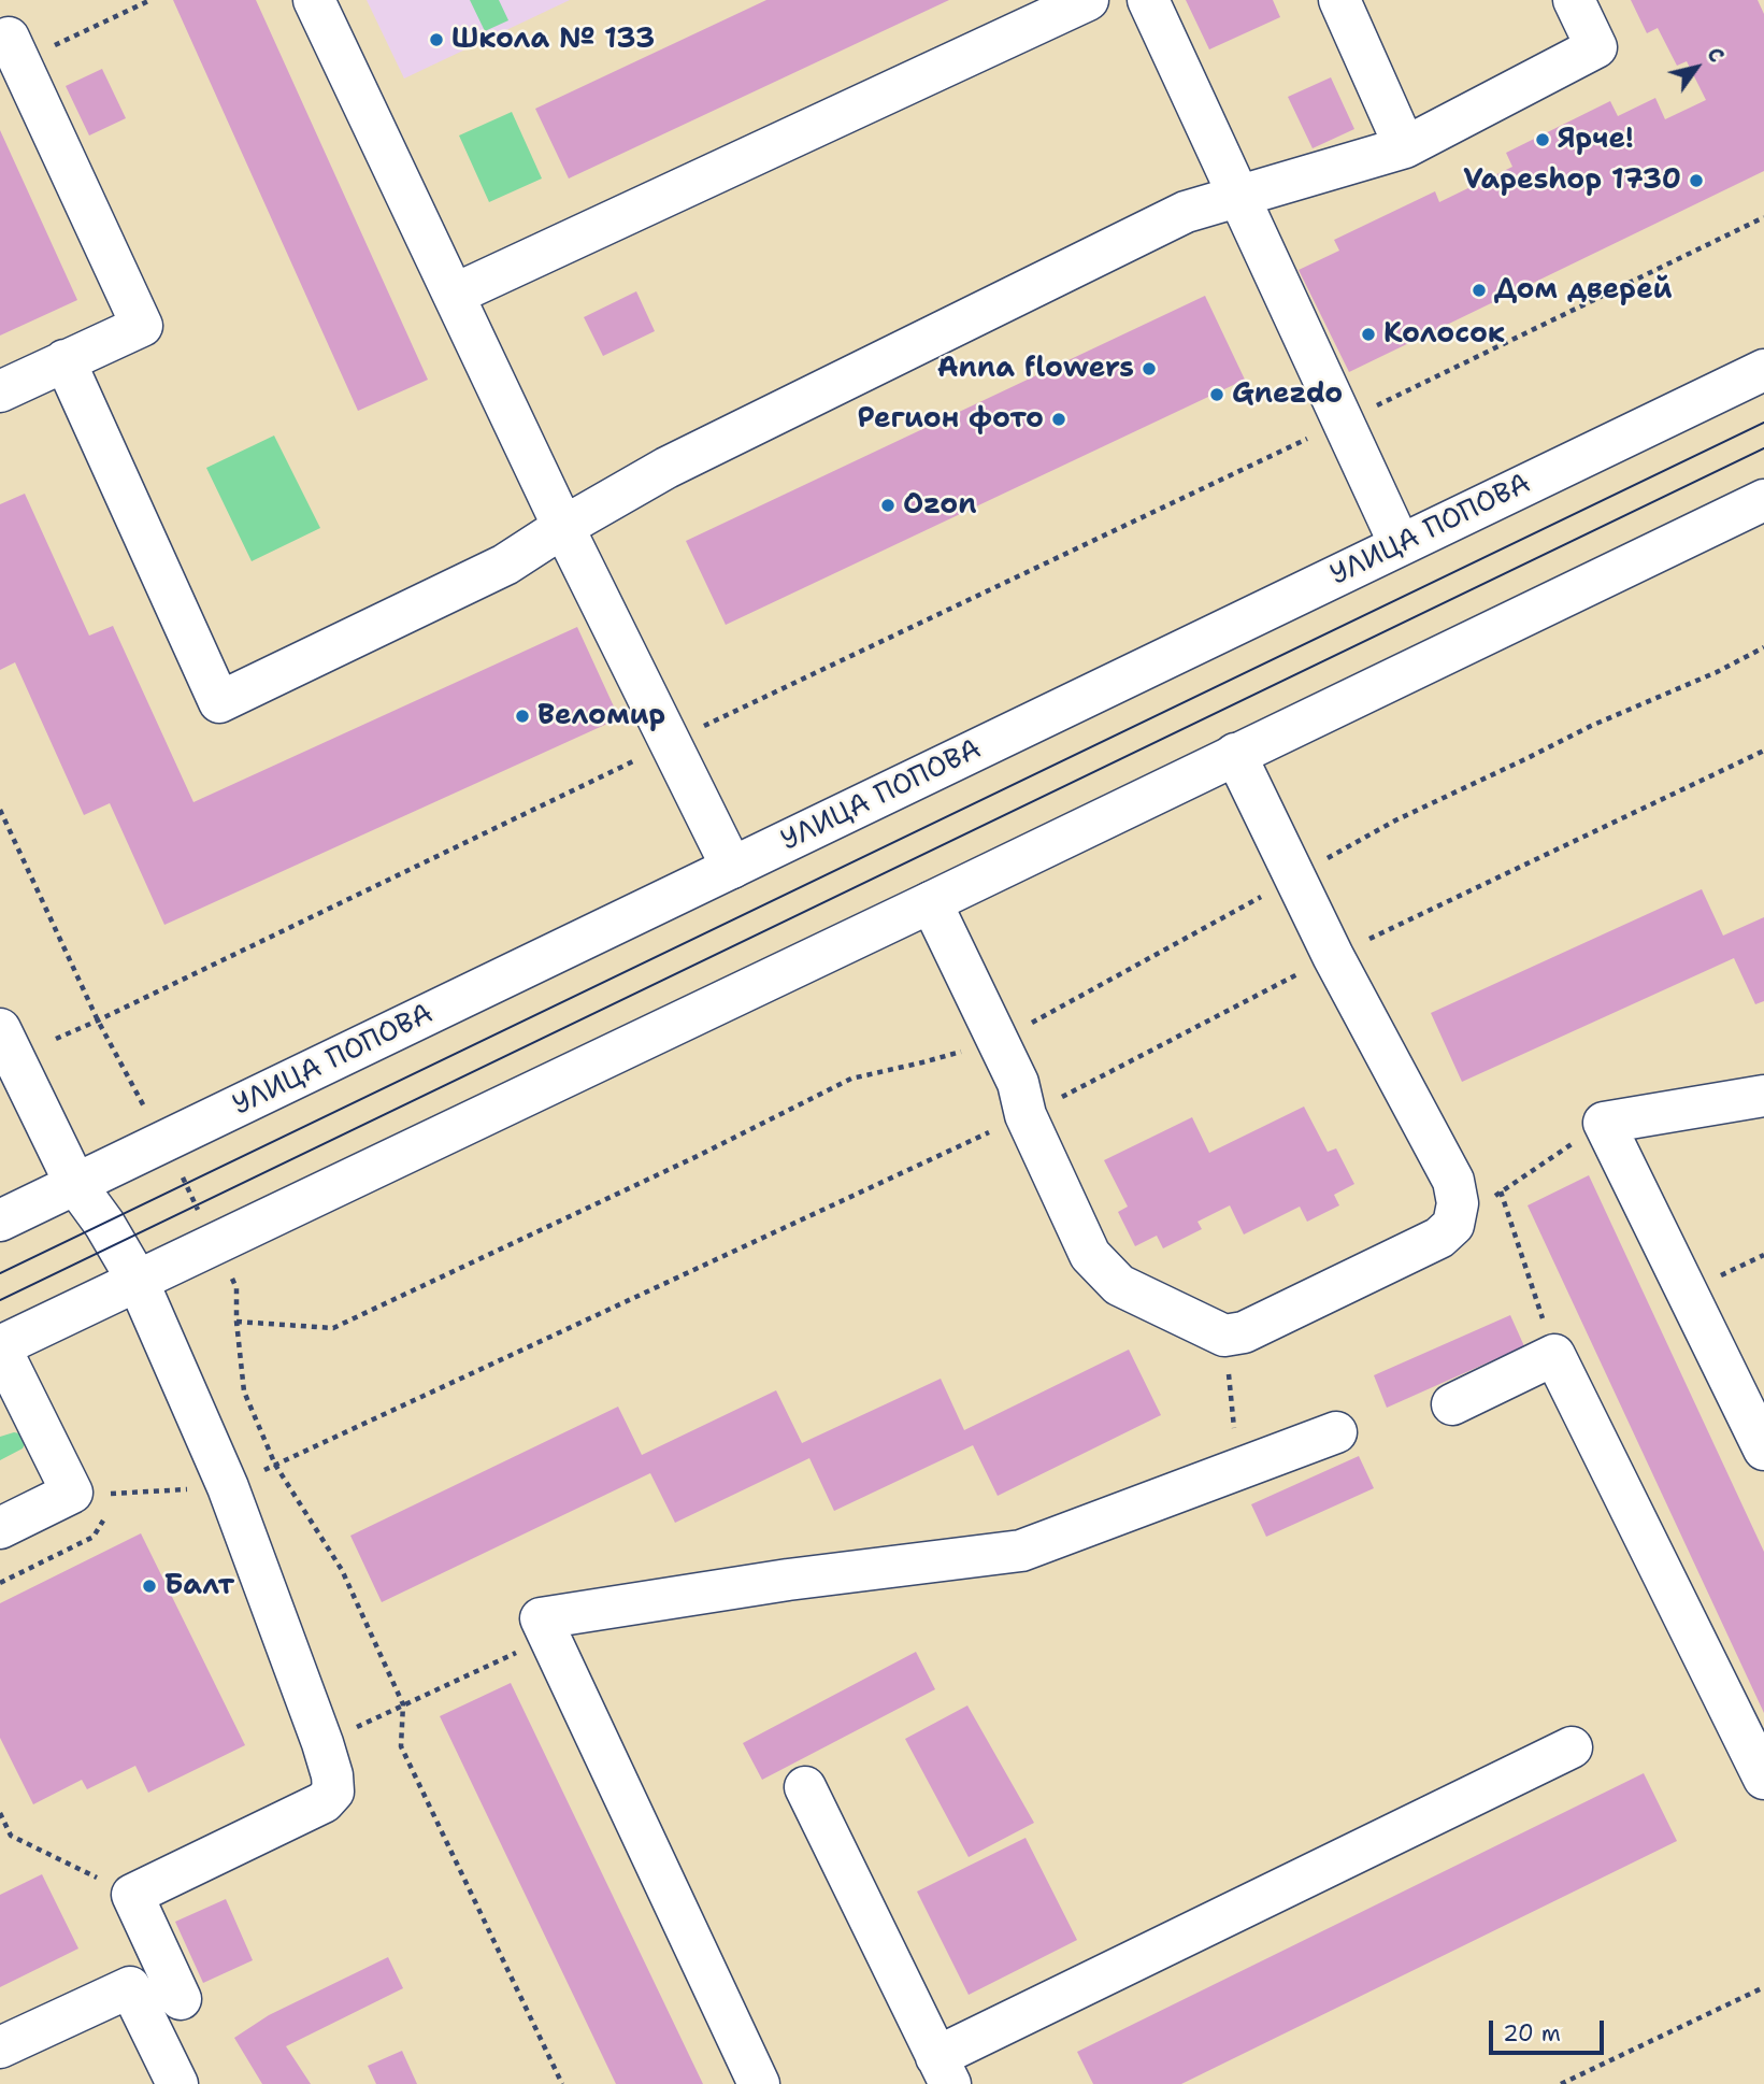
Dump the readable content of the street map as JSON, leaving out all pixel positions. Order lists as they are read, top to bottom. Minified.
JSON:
{"streets":{"main road":["УЛИЦА ПОПОВА"]},"places":["Школа № 133","Ярче!","Vapeshop 1730","Дом дверей","Колосок","Anna flowers","Gnezdo","Регион фото","Ozon","Веломир","Балт"],"scale_bar":"20 m","north":"top right"}
